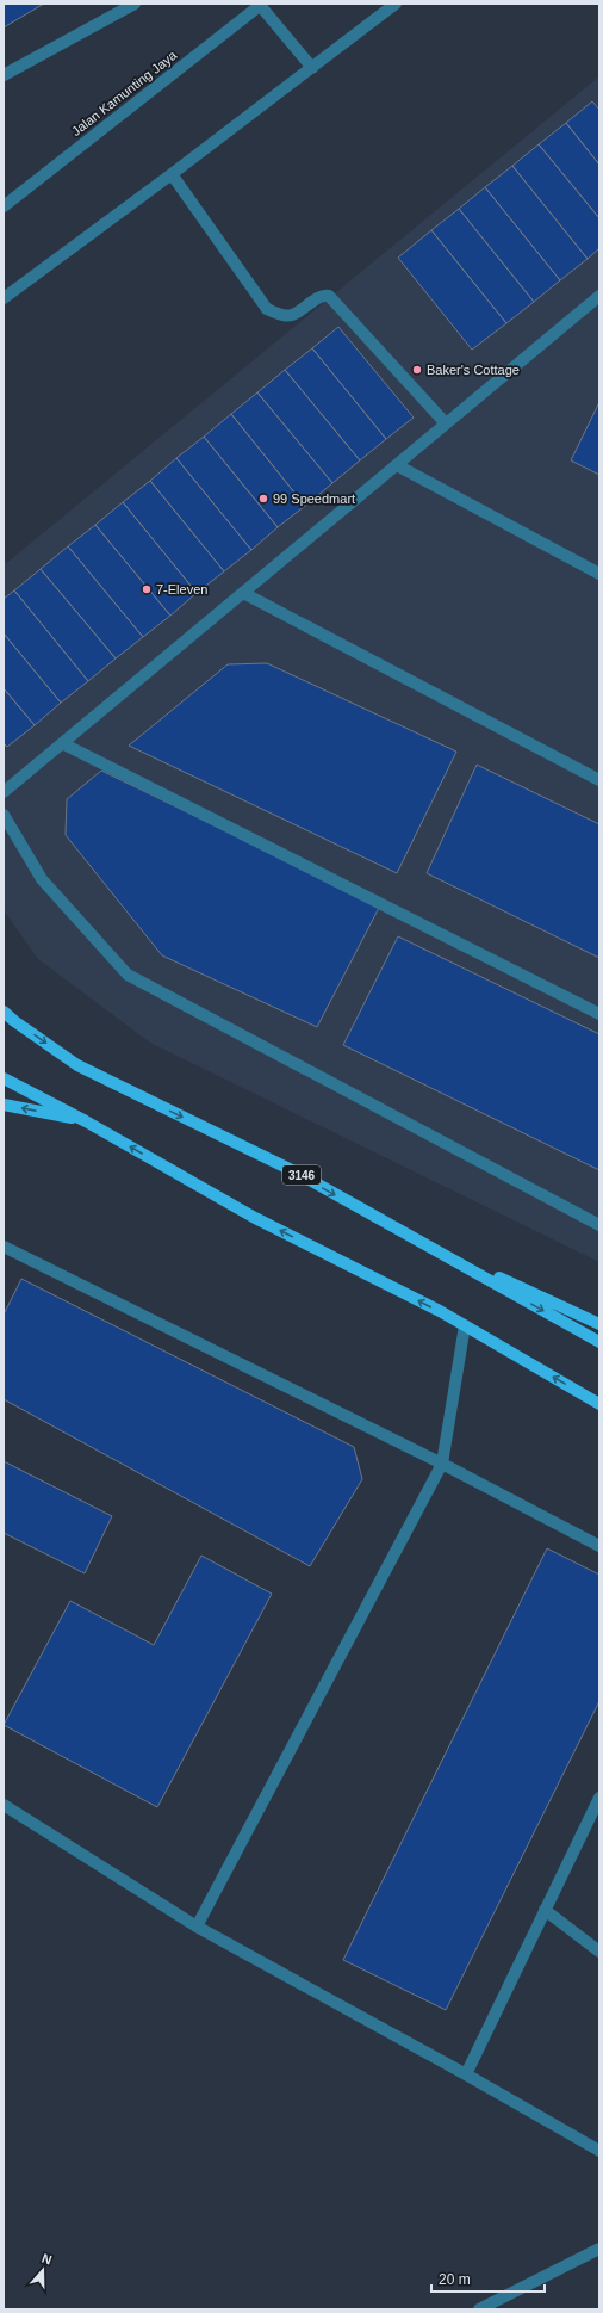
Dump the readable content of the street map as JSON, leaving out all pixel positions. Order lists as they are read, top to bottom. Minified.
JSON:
{"streets":{"main road":["3146"],"street":["Jalan Kamunting Jaya"]},"places":["Baker's Cottage","99 Speedmart","7-Eleven"],"scale_bar":"20 m","north":"top"}
